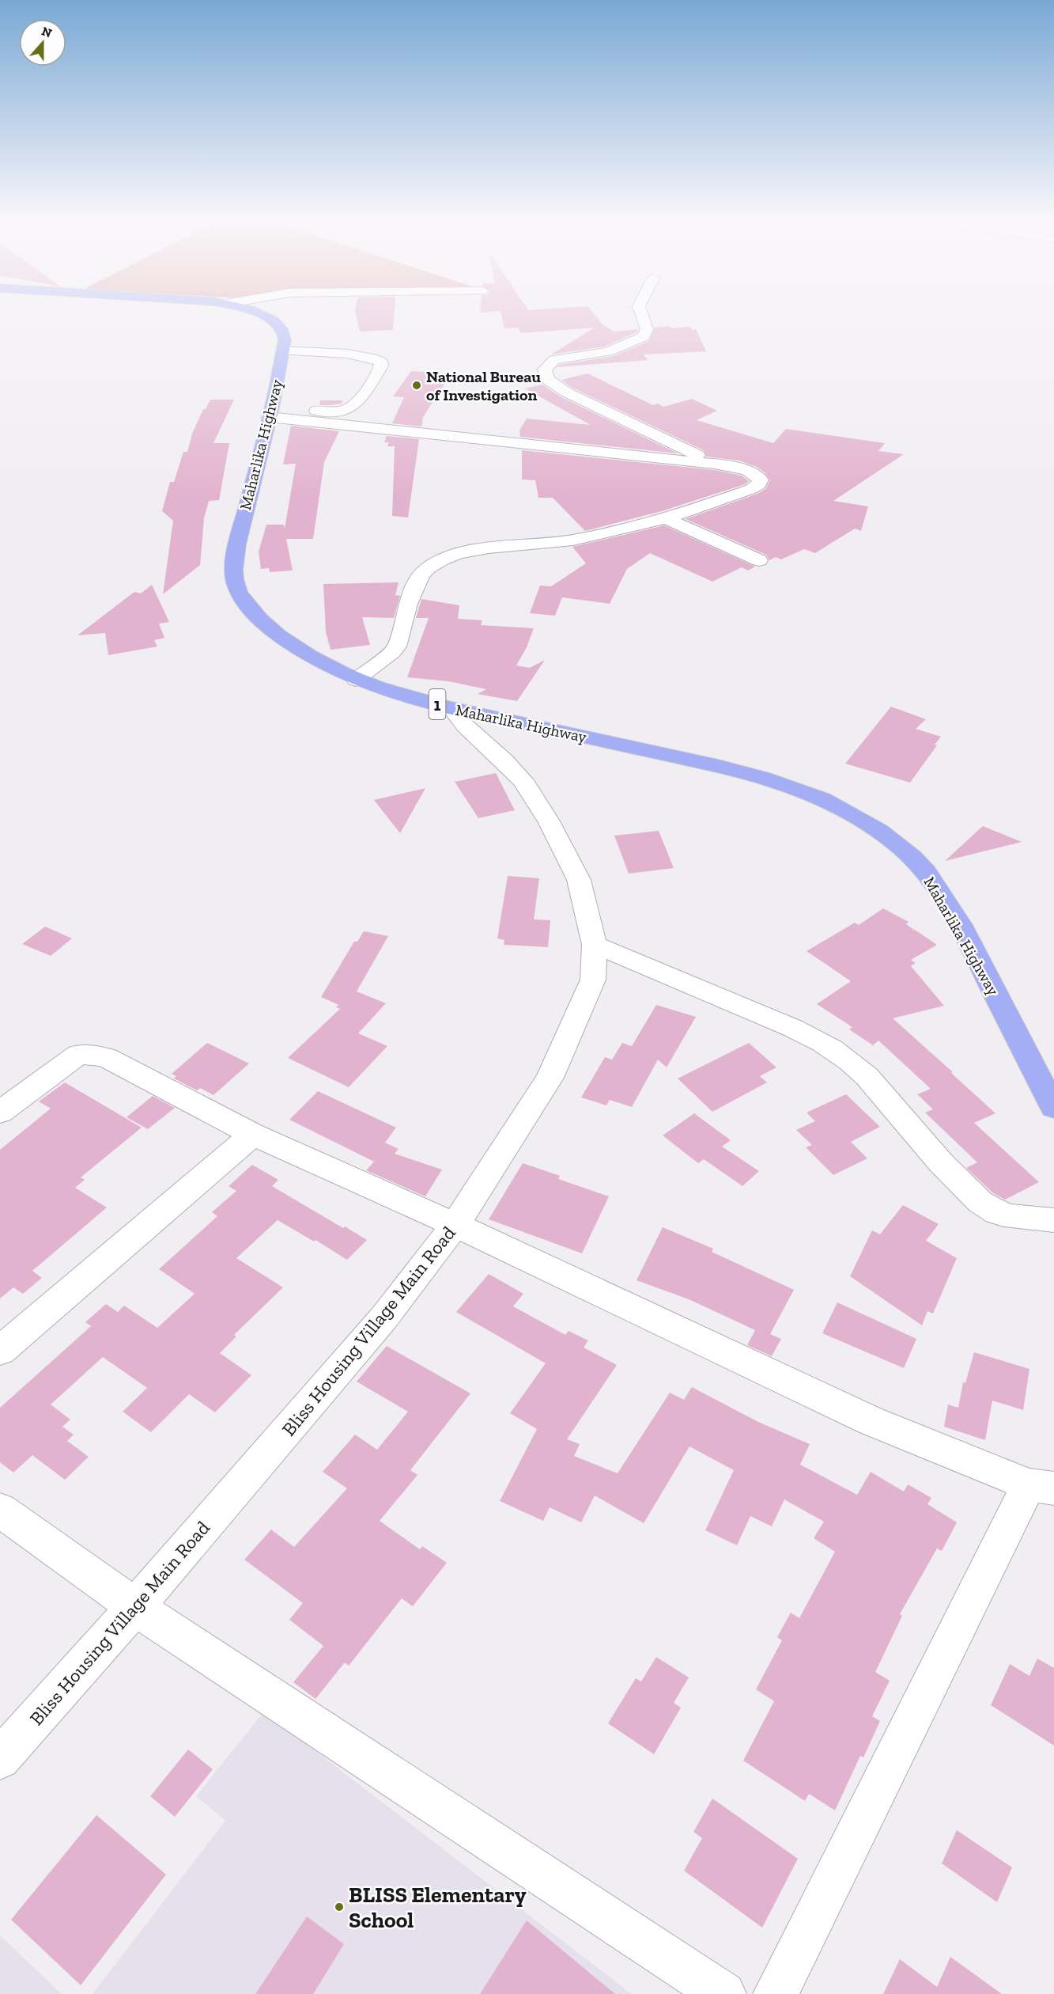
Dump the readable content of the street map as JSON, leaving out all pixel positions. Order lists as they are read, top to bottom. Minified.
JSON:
{"streets":{"highway":["Maharlika Highway","1"],"street":["Bliss Housing Village Main Road"]},"crossings":[["Maharlika Highway","Bliss Housing Village Main Road"]],"places":["National Bureau of Investigation","BLISS Elementary School"],"north":"top"}
